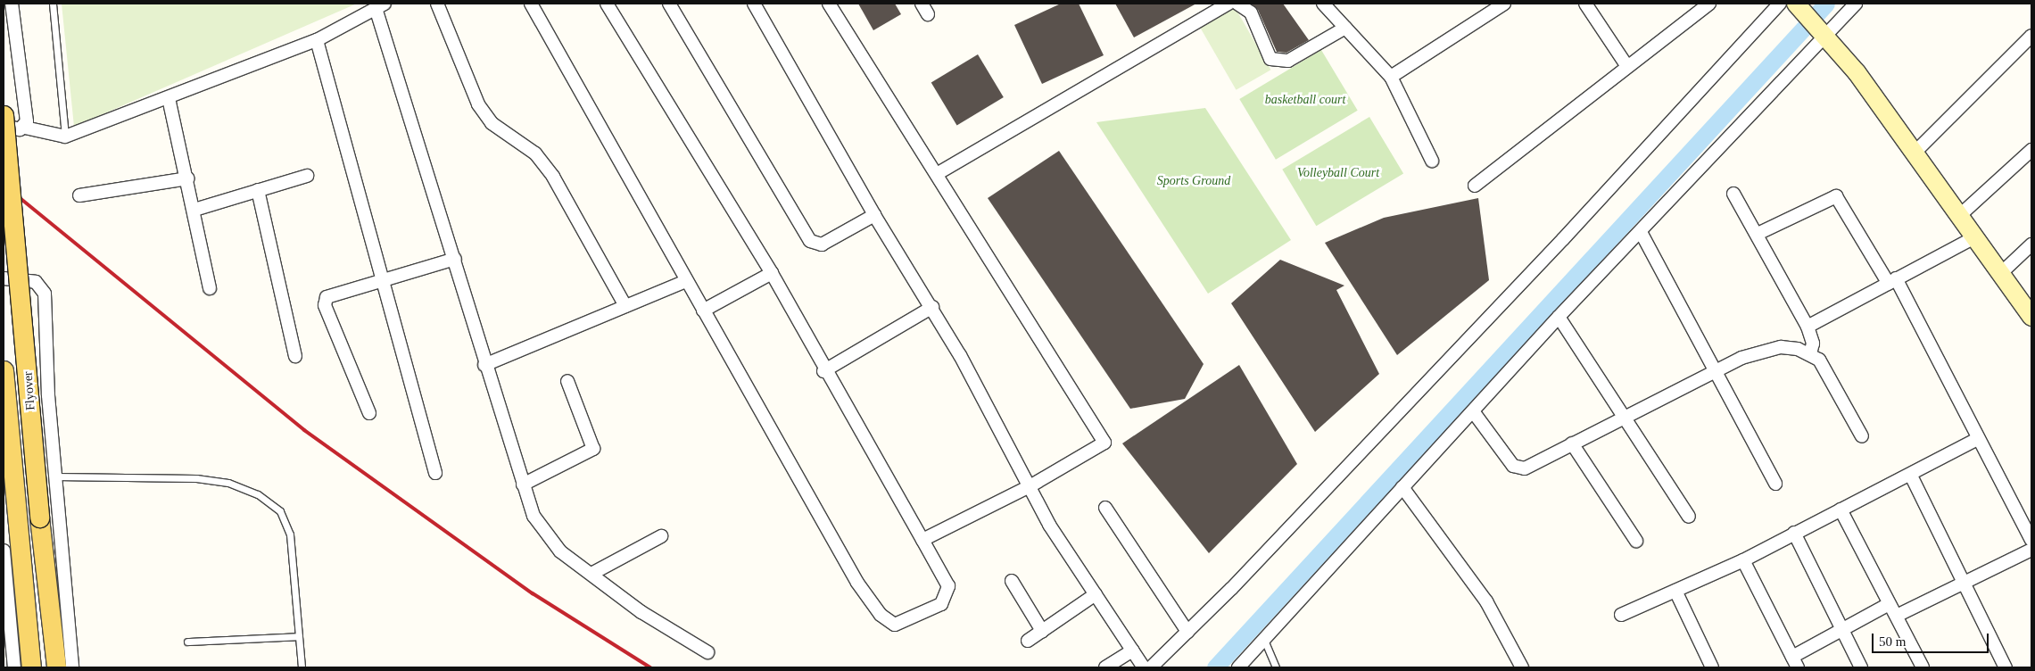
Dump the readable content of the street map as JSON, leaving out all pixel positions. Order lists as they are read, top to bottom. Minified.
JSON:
{"streets":{"main road":["Flyover"]},"parks":["basketball court","Volleyball Court","Sports Ground"],"scale_bar":"50 m"}
